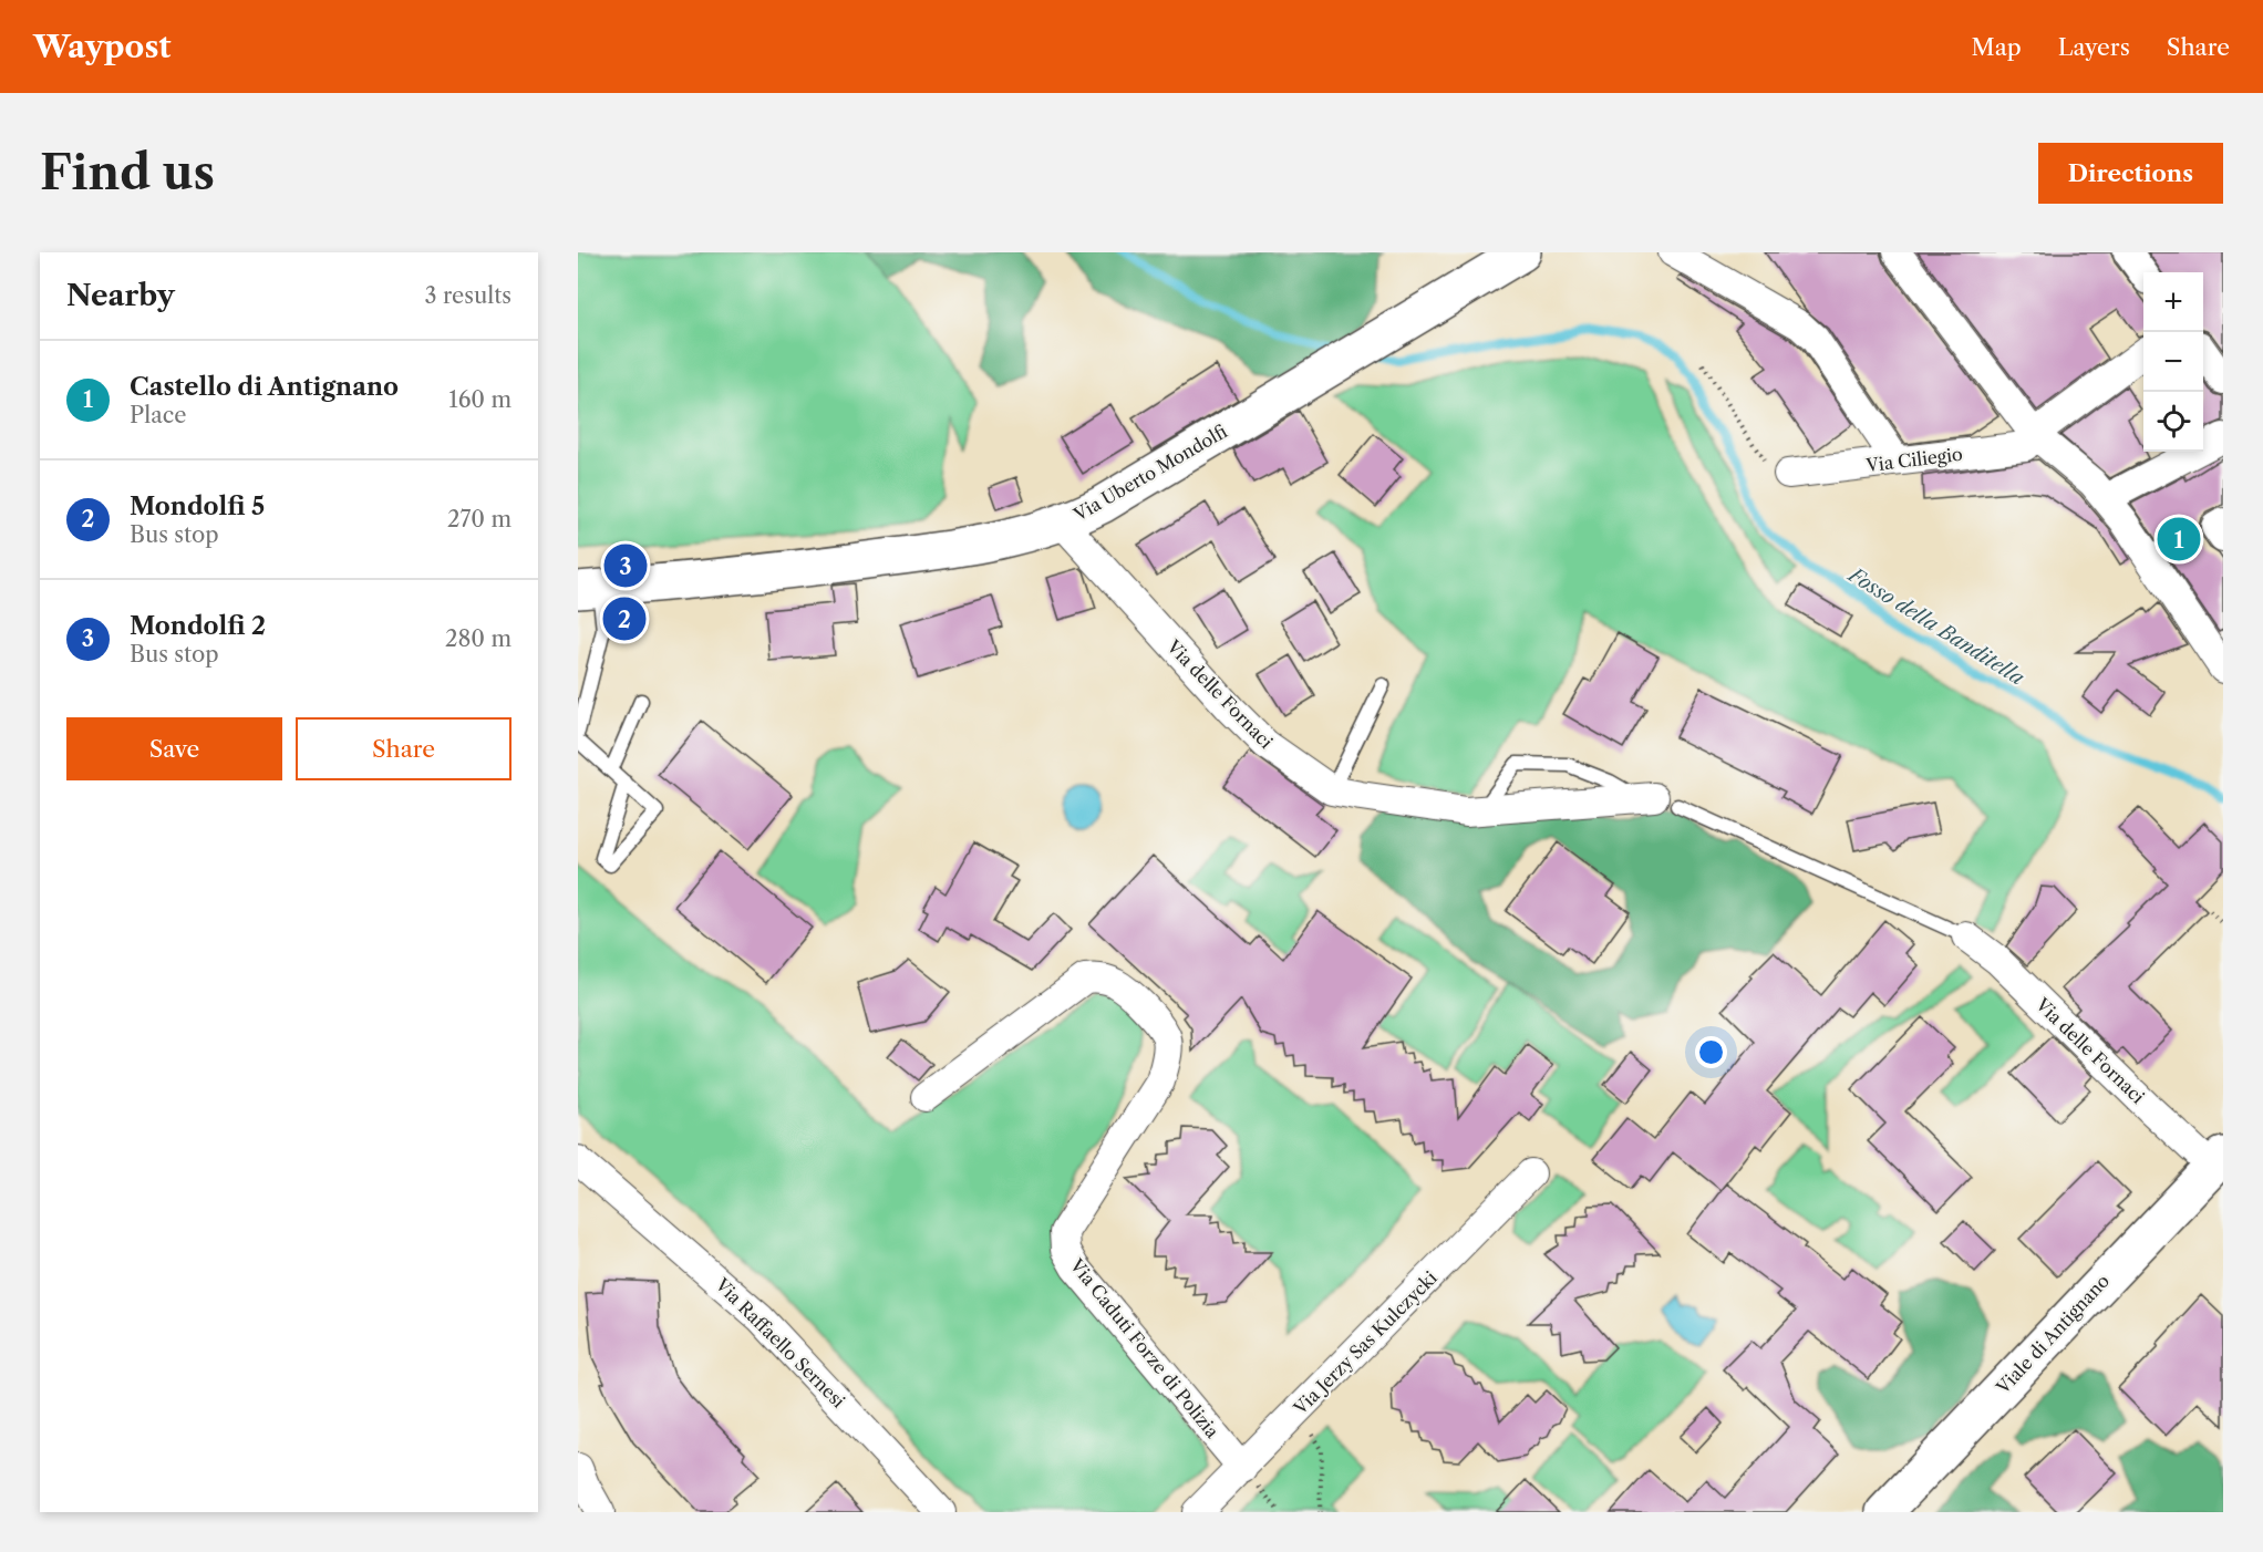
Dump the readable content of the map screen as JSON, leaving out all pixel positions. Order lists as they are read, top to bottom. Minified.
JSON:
{"streets":{"main road":["Via Uberto Mondolfi","Viale di Antignano"],"street":["Via Ciliegio","Via delle Fornaci","Via Raffaello Sernesi","Via Jerzy Sas Kulczycki","Via Caduti Forze di Polizia"]},"crossings":[["Via Uberto Mondolfi","Via delle Fornaci"],["Via delle Fornaci","Viale di Antignano"],["Via Jerzy Sas Kulczycki","Via Caduti Forze di Polizia"]],"water":["Fosso della Banditella"],"page":{"header":"Waypost","nav":["Map","Layers","Share"],"buttons":["Directions",["Save","Share"]],"title":"Find us","heading":["Nearby","3 results"],"map_buttons":["+","−"],"list":[{"mark":"1","name":"Castello di Antignano","note":"Place","value":"160 m"},{"mark":"2","name":"Mondolfi 5","note":"Bus stop","value":"270 m"},{"mark":"3","name":"Mondolfi 2","note":"Bus stop","value":"280 m"}],"pins":["1","3","2"]}}
